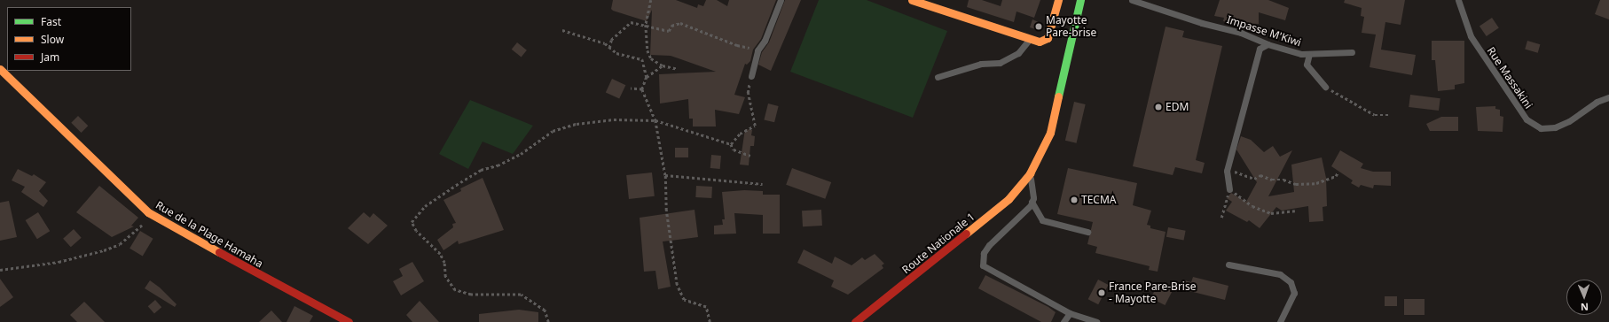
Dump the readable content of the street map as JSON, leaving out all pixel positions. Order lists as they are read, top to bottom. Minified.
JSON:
{"streets":{"street":["Rue de la Plage Hamaha","Route Nationale 1"],"lane":["Impasse M'Kiwi","Rue Massakini"]},"places":["Mayotte Pare-brise","EDM","TECMA","France Pare-Brise - Mayotte"],"legend":["Fast","Slow","Jam"],"north":"bottom"}
